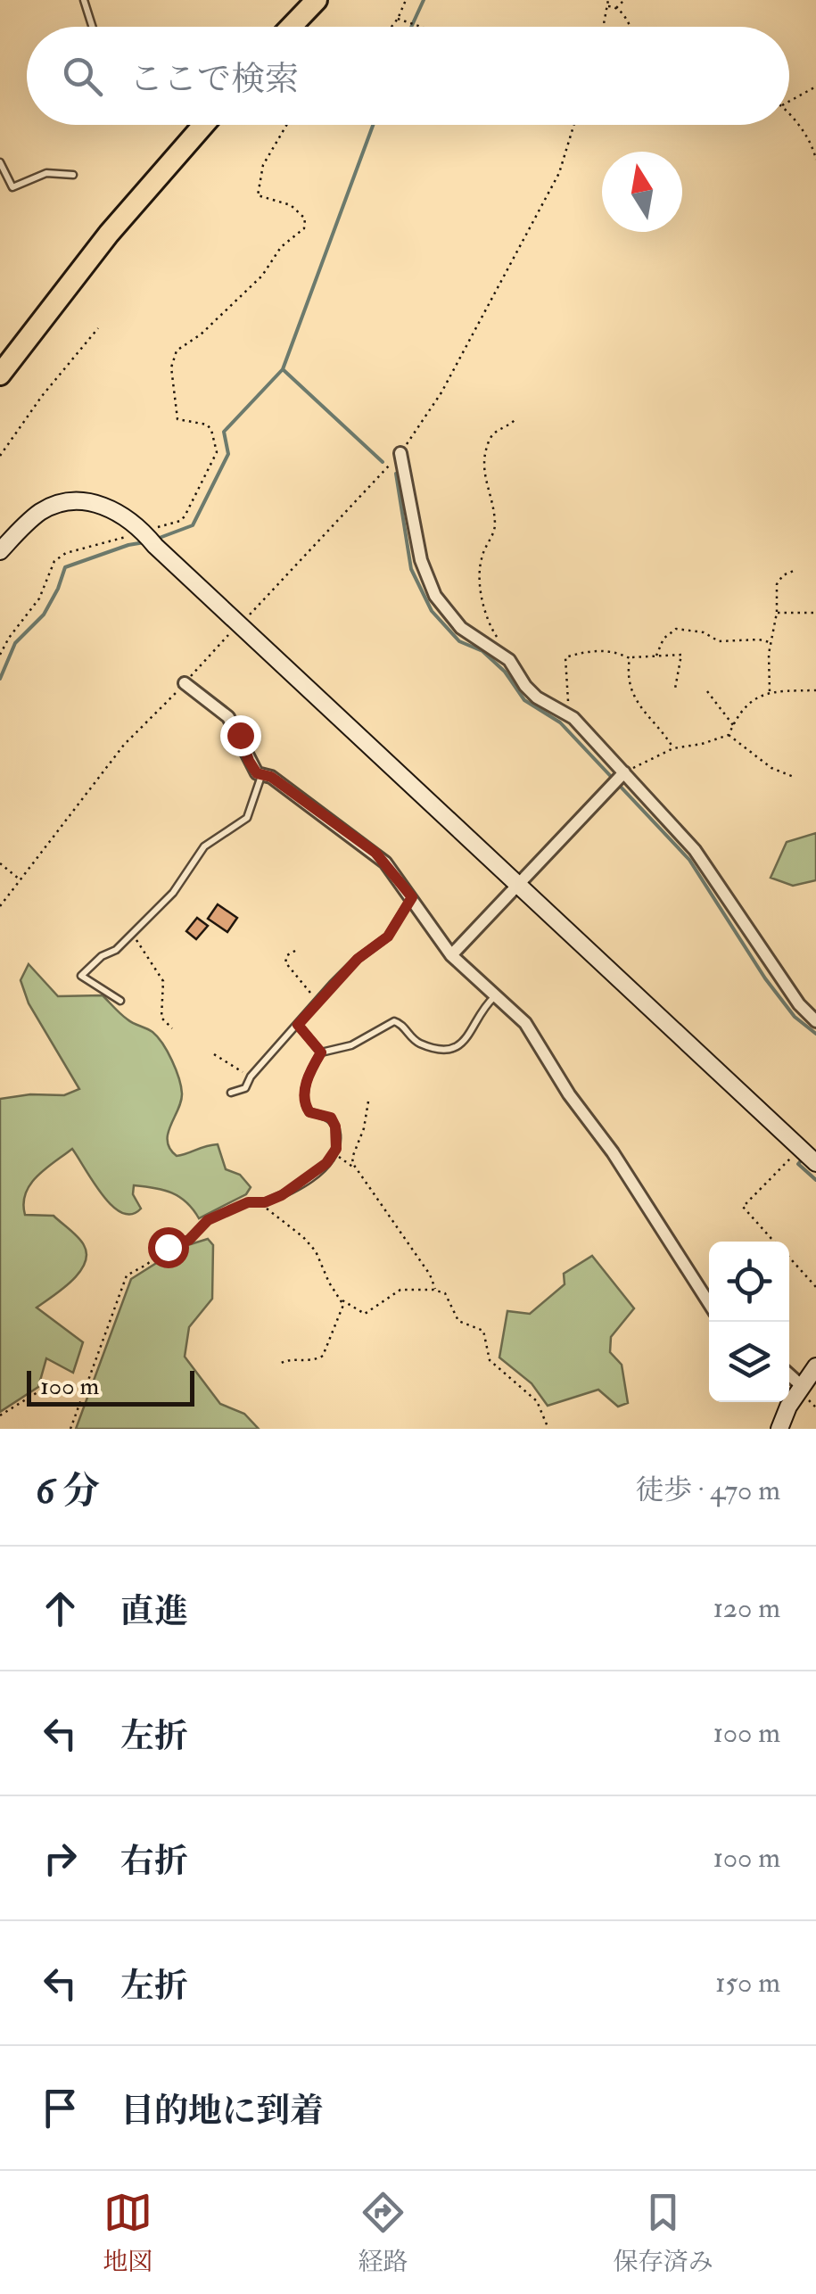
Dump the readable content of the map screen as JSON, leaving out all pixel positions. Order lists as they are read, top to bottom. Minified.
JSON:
{"scale_bar":"100 m","north":"top","page":{"search":"ここで検索","scale":"100 m","heading":["6 分","徒歩 · 470 m"],"list":[["直進","120 m"],["左折","100 m"],["右折","100 m"],["左折","150 m"],"目的地に到着"],"nav":["地図","経路","保存済み"]}}
